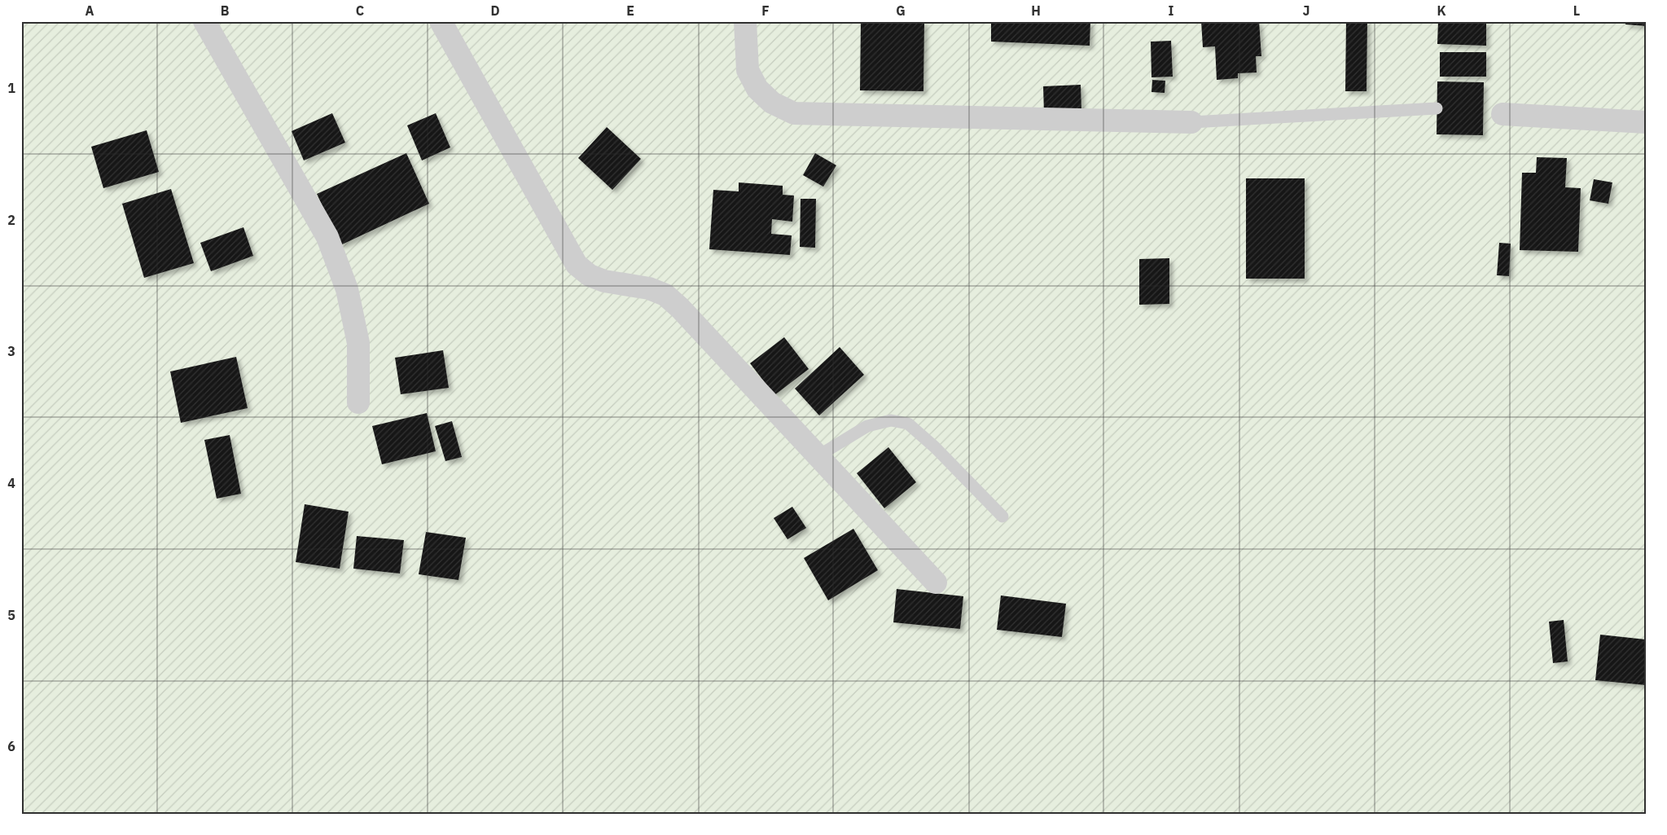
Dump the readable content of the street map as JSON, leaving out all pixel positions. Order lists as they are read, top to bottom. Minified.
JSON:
{"grid":{"columns":["A","B","C","D","E","F","G","H","I","J","K","L"],"rows":["1","2","3","4","5","6"]}}
